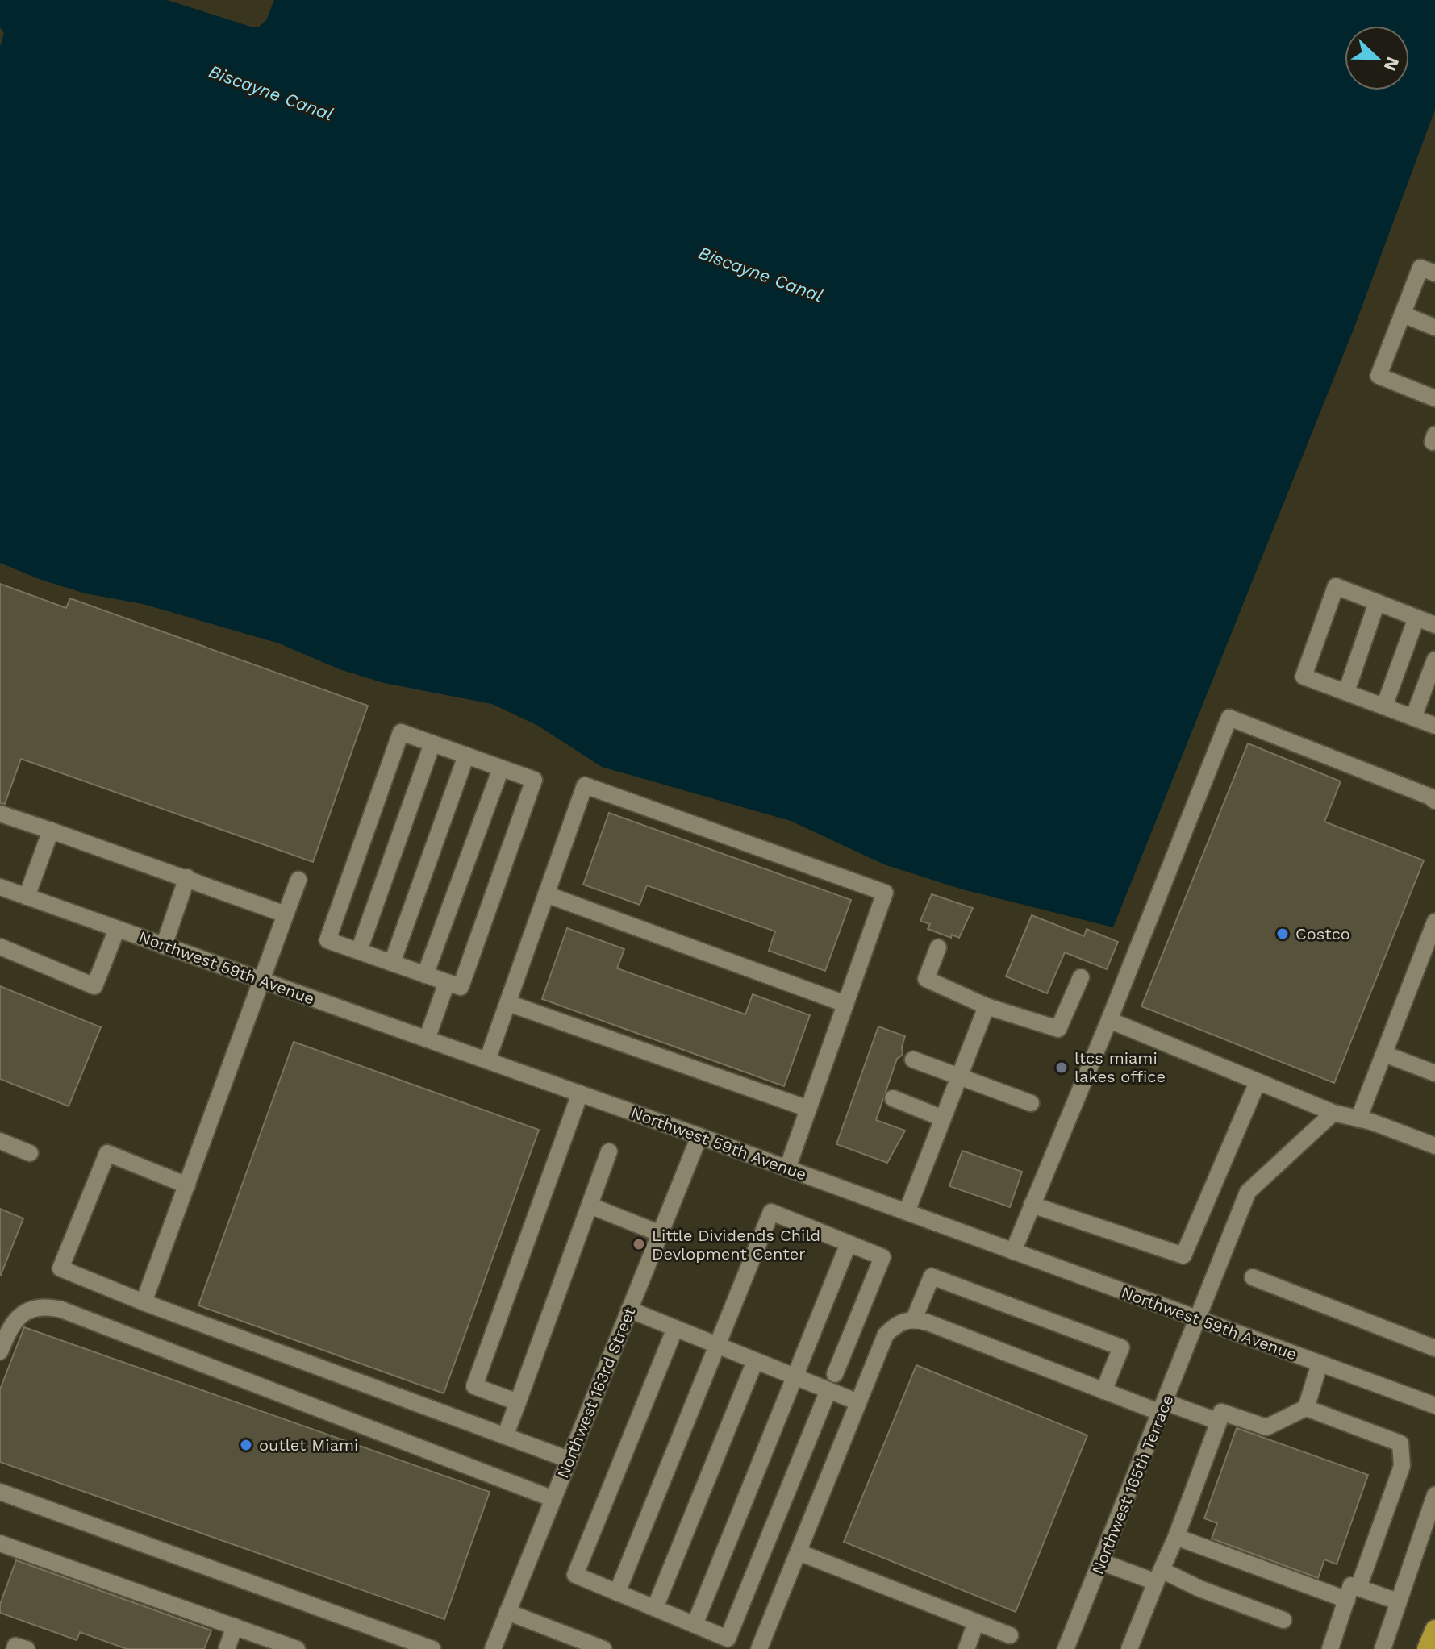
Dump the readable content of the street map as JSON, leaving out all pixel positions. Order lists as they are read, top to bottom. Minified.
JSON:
{"streets":{"street":["Northwest 59th Avenue","Northwest 163rd Street","Northwest 165th Terrace"]},"crossings":[["Northwest 59th Avenue","Northwest 163rd Street"],["Northwest 59th Avenue","Northwest 165th Terrace"]],"water":["Biscayne Canal"],"places":["Costco","ltcs miami lakes office","Little Dividends Child Devlopment Center","outlet Miami"],"north":"right"}
